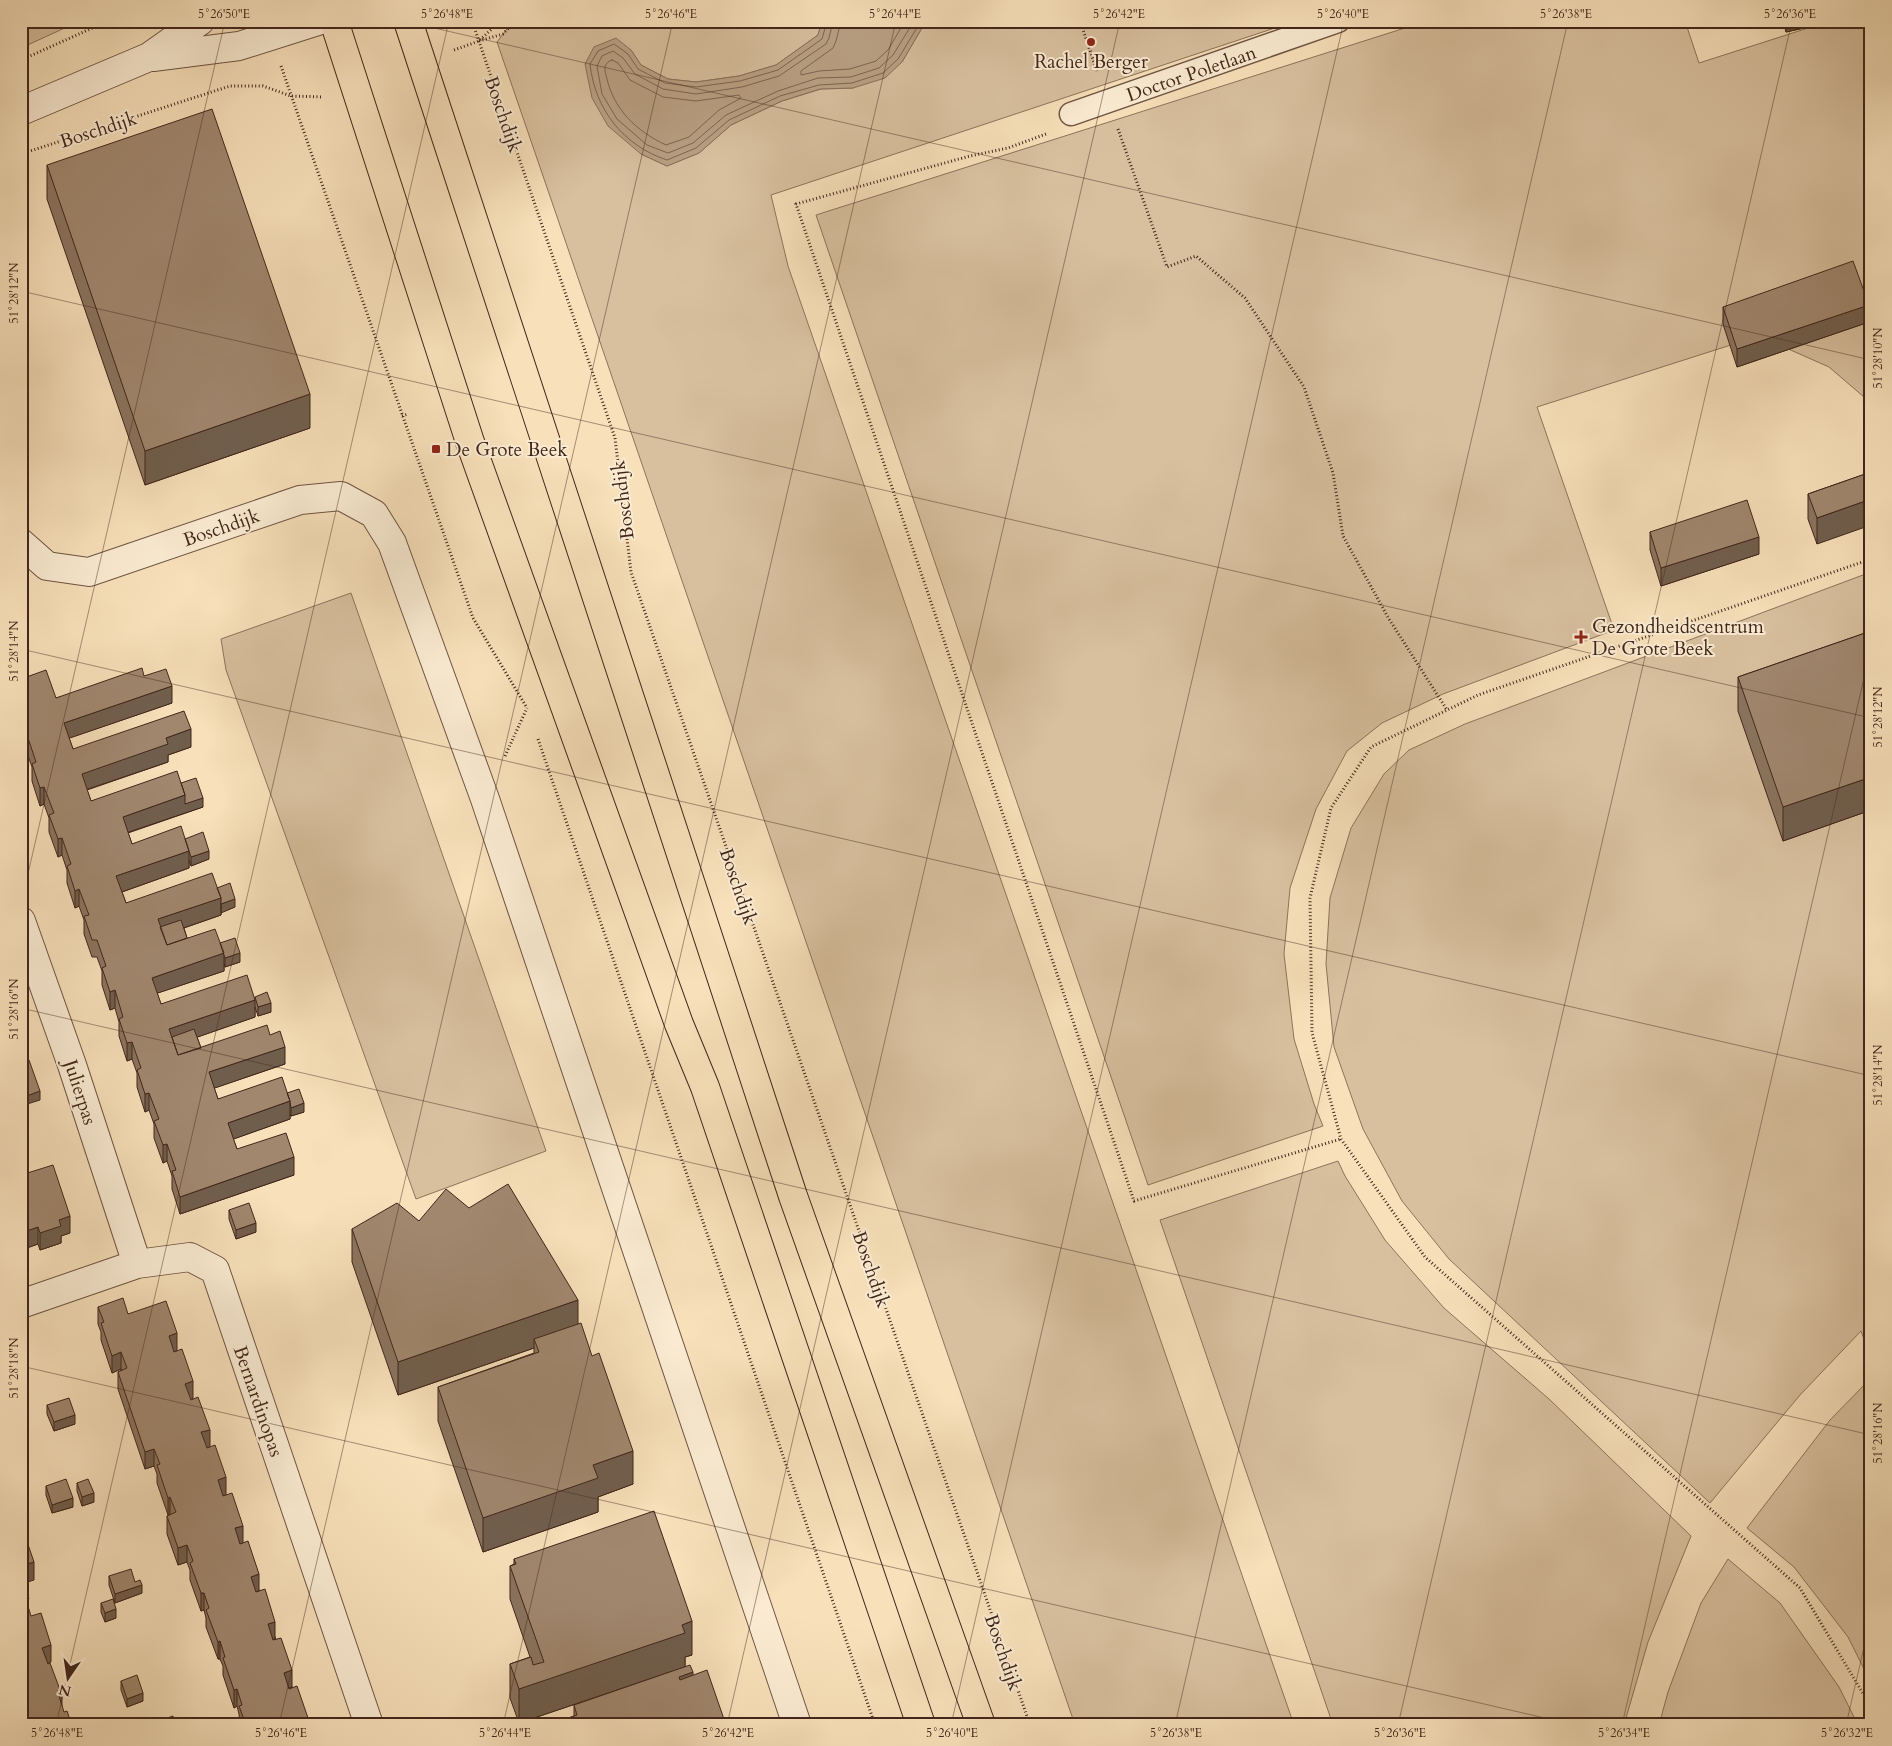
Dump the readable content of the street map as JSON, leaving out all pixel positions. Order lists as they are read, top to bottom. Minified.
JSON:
{"streets":{"street":["Boschdijk","Julierpas","Bernardinopas"],"lane":["Doctor Poletlaan"]},"crossings":[["Julierpas","Bernardinopas"]],"places":{"other":["Rachel Berger"],"transit":["De Grote Beek"],"health":["Gezondheidscentrum De Grote Beek"]},"north":"bottom","coordinates":["5°26'50\"E","5°26'48\"E","5°26'46\"E","5°26'44\"E","5°26'42\"E","5°26'40\"E","5°26'38\"E","5°26'36\"E","51°28'12\"N","51°28'10\"N","51°28'14\"N","51°28'16\"N","51°28'18\"N","5°26'34\"E","5°26'32\"E"]}
